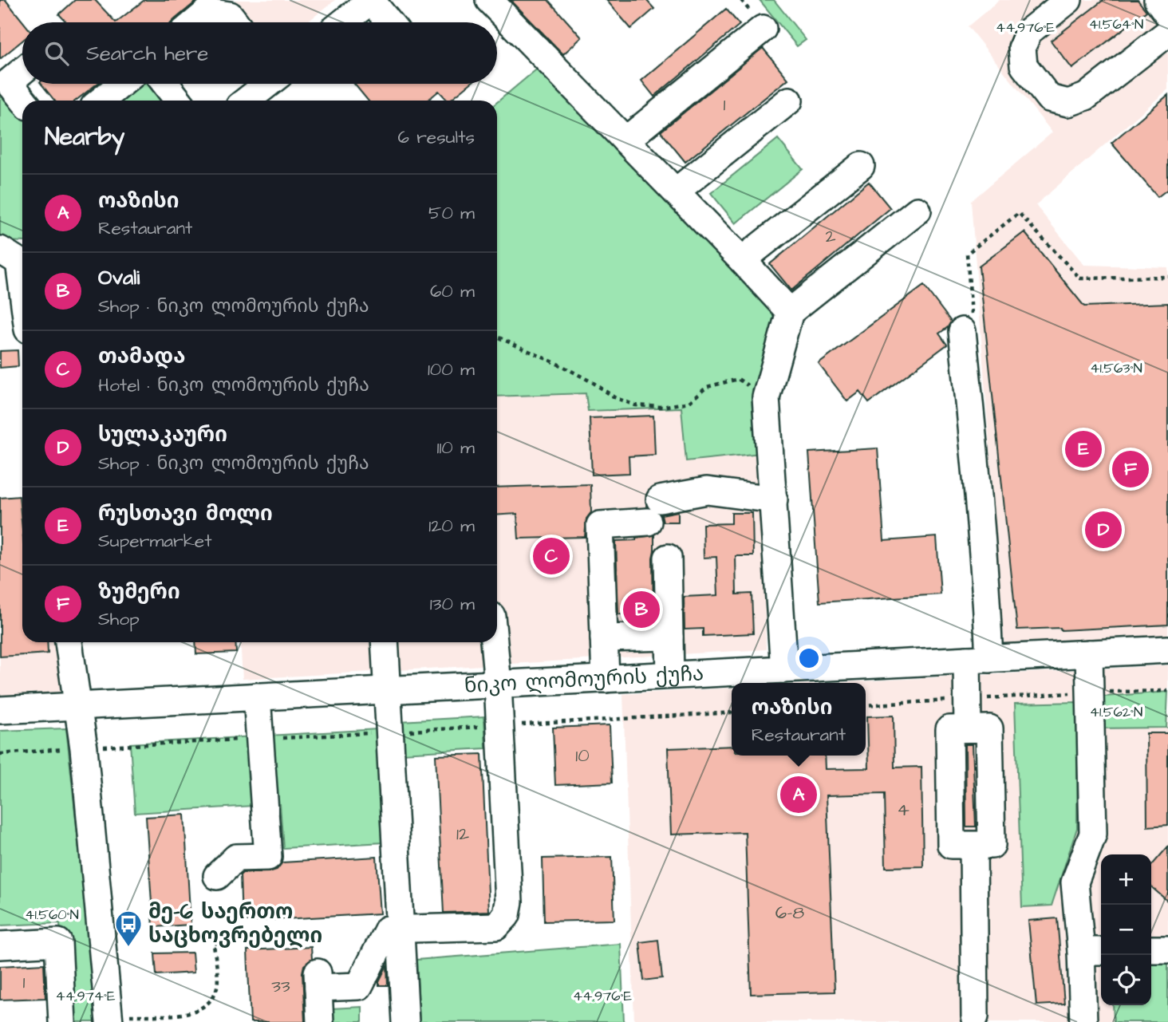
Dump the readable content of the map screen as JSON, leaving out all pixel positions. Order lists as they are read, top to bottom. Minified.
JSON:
{"streets":{"street":["ნიკო ლომოურის ქუჩა"]},"places":{"bus stop":["მე-6 საერთო საცხოვრებელი"]},"house_numbers":["1","2","10","4","12","6-8","1","33"],"page":{"search":"Search here","heading":["Nearby","6 results"],"list":[{"mark":"A","name":"ოაზისი","note":"Restaurant","value":"50 m"},{"mark":"B","name":"Ovali","note":"Shop · ნიკო ლომოურის ქუჩა","value":"60 m"},{"mark":"C","name":"თამადა","note":"Hotel · ნიკო ლომოურის ქუჩა","value":"100 m"},{"mark":"D","name":"სულაკაური","note":"Shop · ნიკო ლომოურის ქუჩა","value":"110 m"},{"mark":"E","name":"რუსთავი მოლი","note":"Supermarket","value":"120 m"},{"mark":"F","name":"ზუმერი","note":"Shop","value":"130 m"}],"pins":["E","F","D","C","B","A"],"popup":["ოაზისი","Restaurant"],"map_buttons":["+","−"]},"coordinates":["41.564°N","44.976°E","41.563°N","41.562°N","41.560°N","44.974°E"]}
